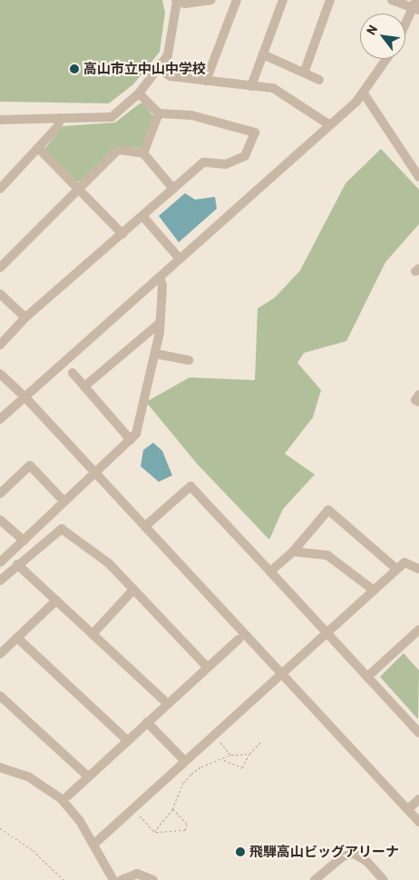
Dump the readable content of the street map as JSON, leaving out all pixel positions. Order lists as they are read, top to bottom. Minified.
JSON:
{"places":["高山市立中山中学校","飛騨高山ビッグアリーナ"],"north":"top left"}
